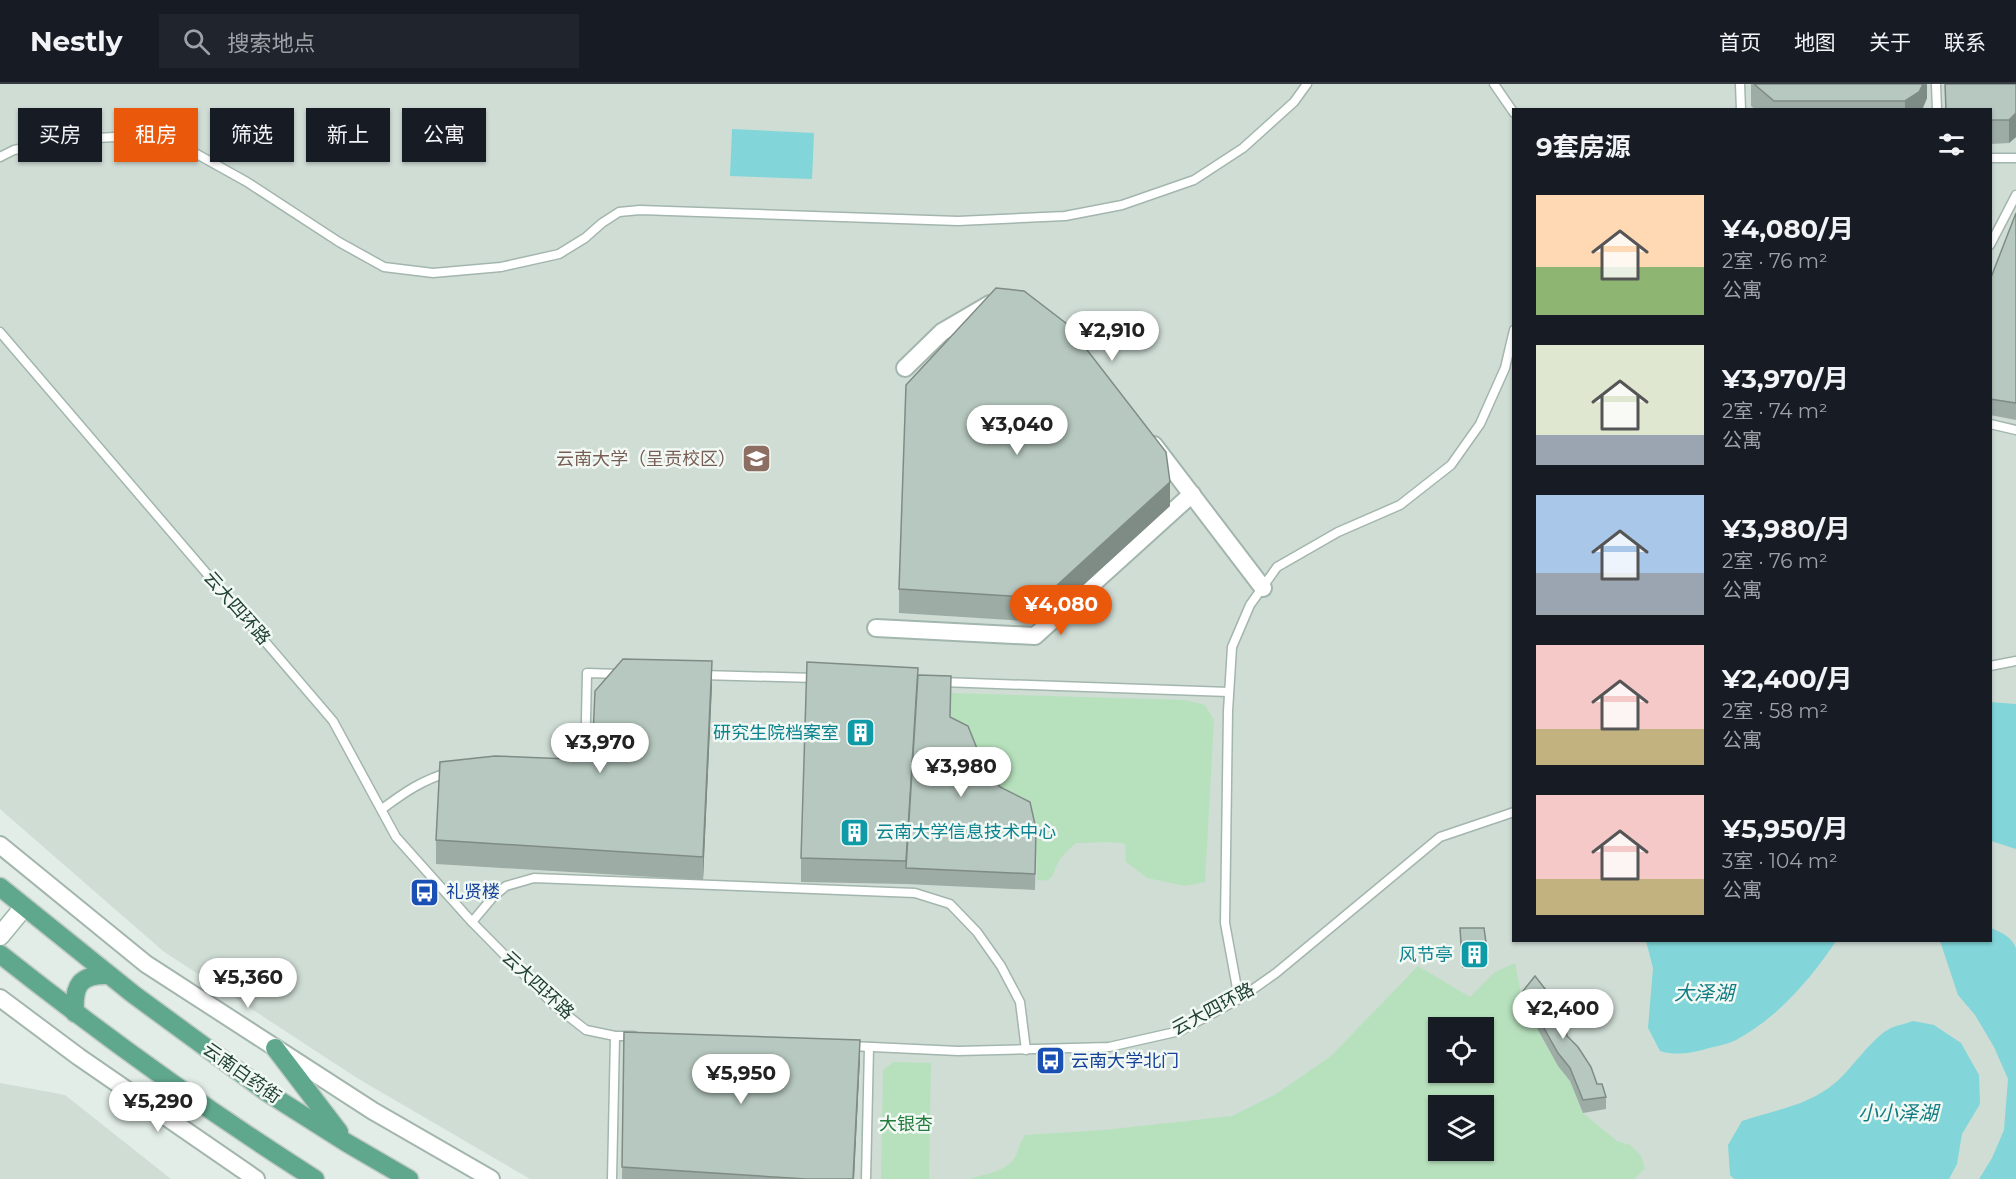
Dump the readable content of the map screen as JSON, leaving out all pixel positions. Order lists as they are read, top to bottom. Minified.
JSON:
{"streets":{"main road":["云南白药街"],"lane":["云大四环路"]},"water":["大泽湖","小小泽湖"],"parks":["大银杏"],"places":{"school or university":["云南大学（呈贡校区）"],"building":["研究生院档案室","云南大学信息技术中心","风节亭"],"bus stop":["礼贤楼","云南大学北门"]},"page":{"header":"Nestly","search":"搜索地点","nav":["首页","地图","关于","联系"],"chip":["买房","租房","筛选","新上","公寓"],"heading":"9套房源","list":[{"name":"¥4,080/月","note":"2室 · 76 m² · 公寓"},{"name":"¥3,970/月","note":"2室 · 74 m² · 公寓"},{"name":"¥3,980/月","note":"2室 · 76 m² · 公寓"},{"name":"¥2,400/月","note":"2室 · 58 m² · 公寓"},{"name":"¥5,950/月","note":"3室 · 104 m² · 公寓"}],"price":["¥2,910","¥3,040","¥4,080","¥3,970","¥3,980","¥5,360","¥2,400","¥5,950","¥5,290"]}}
